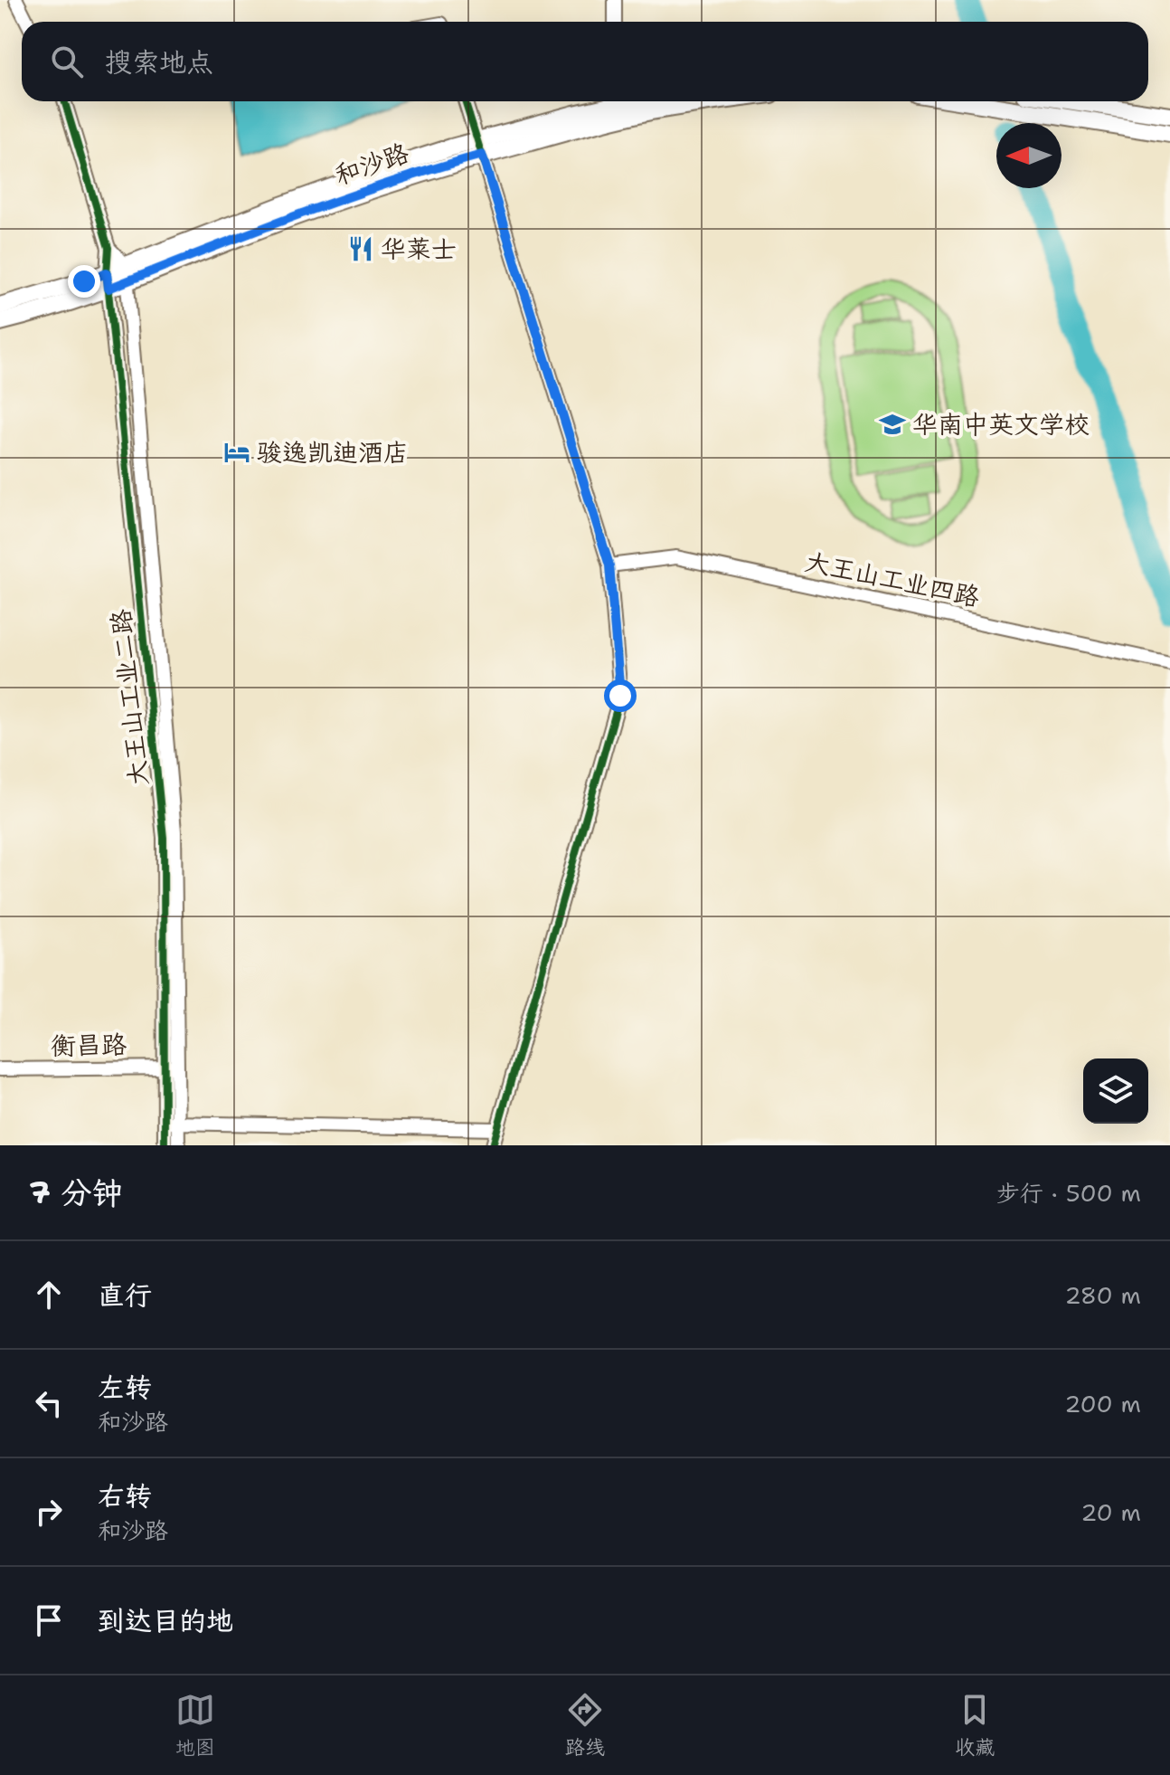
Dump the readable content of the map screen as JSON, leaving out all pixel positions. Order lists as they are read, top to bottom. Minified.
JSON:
{"streets":{"main road":["和沙路"],"street":["大王山工业四路","大王山工业二路","衡昌路"]},"crossings":[["和沙路","大王山工业二路"],["大王山工业二路","衡昌路"]],"places":{"restaurant":["华莱士"],"school or university":["华南中英文学校"],"hotel":["骏逸凯迪酒店"]},"north":"left","page":{"search":"搜索地点","heading":["7 分钟","步行 · 500 m"],"list":[["直行","280 m"],["左转","和沙路","200 m"],["右转","和沙路","20 m"],"到达目的地"],"nav":["地图","路线","收藏"]}}
